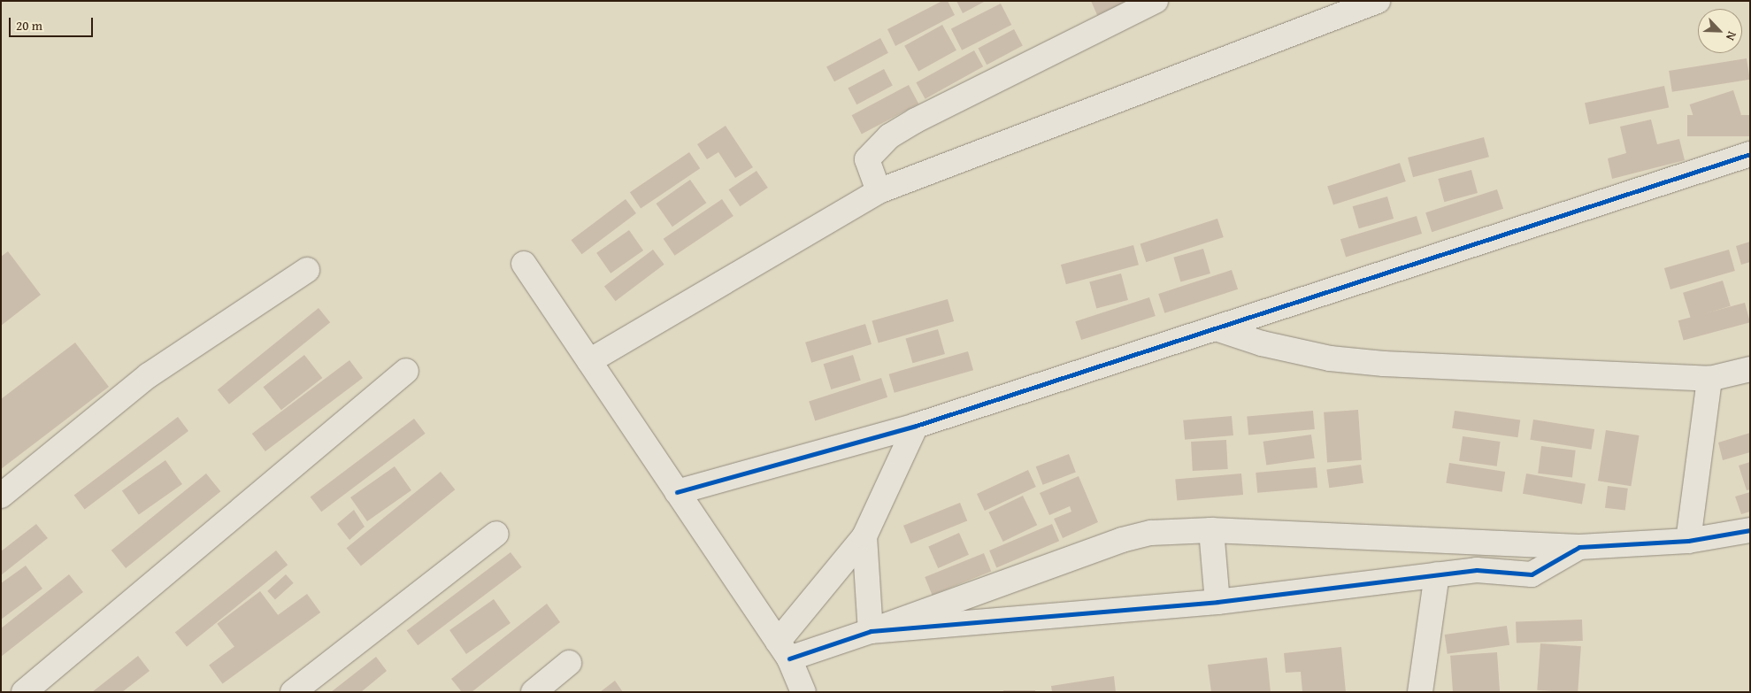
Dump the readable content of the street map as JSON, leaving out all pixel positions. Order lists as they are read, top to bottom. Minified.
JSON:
{"scale_bar":"20 m","north":"bottom right"}
